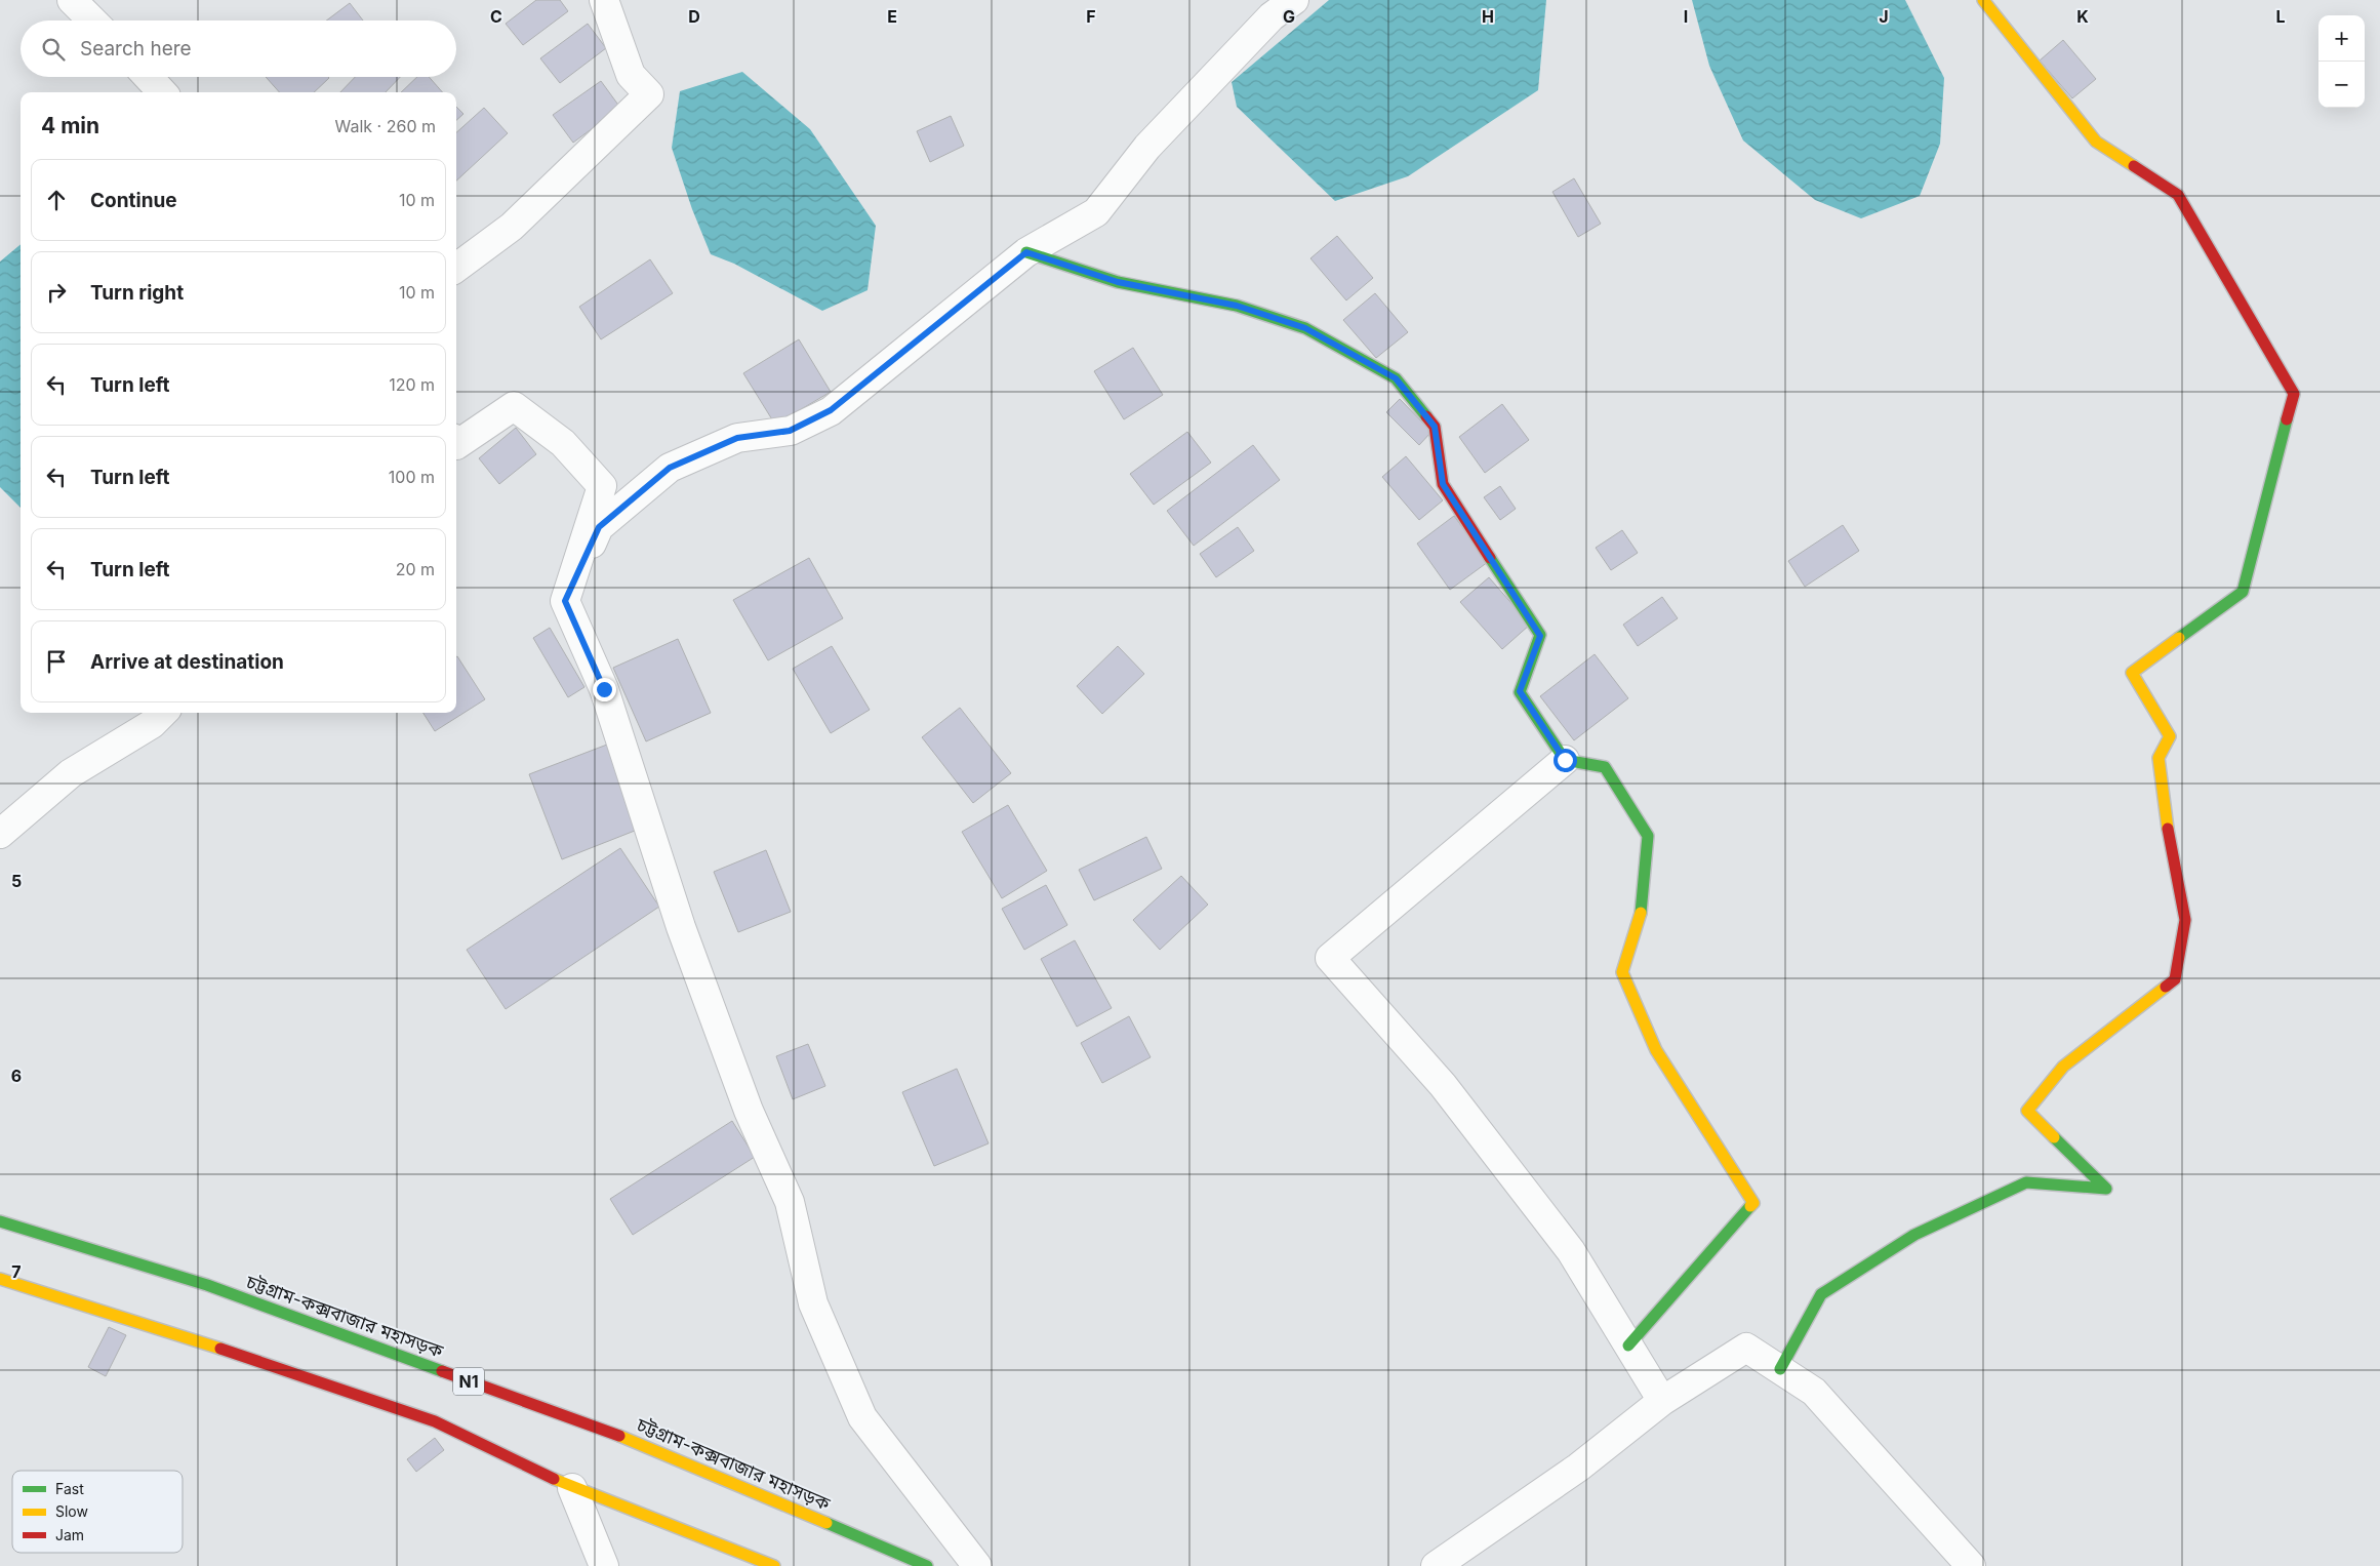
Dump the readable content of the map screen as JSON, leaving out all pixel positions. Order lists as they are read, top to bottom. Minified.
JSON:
{"streets":{"main road":["চট্টগ্রাম-কক্সবাজার মহাসড়ক","N1"]},"legend":["Fast","Slow","Jam"],"page":{"map_buttons":["+","−"],"search":"Search here","heading":["4 min","Walk · 260 m"],"list":[["Continue","10 m"],["Turn right","10 m"],["Turn left","120 m"],["Turn left","100 m"],["Turn left","20 m"],"Arrive at destination"]},"grid":{"columns":["C","D","E","F","G","H","I","J","K","L"],"rows":["5","6","7"]}}
